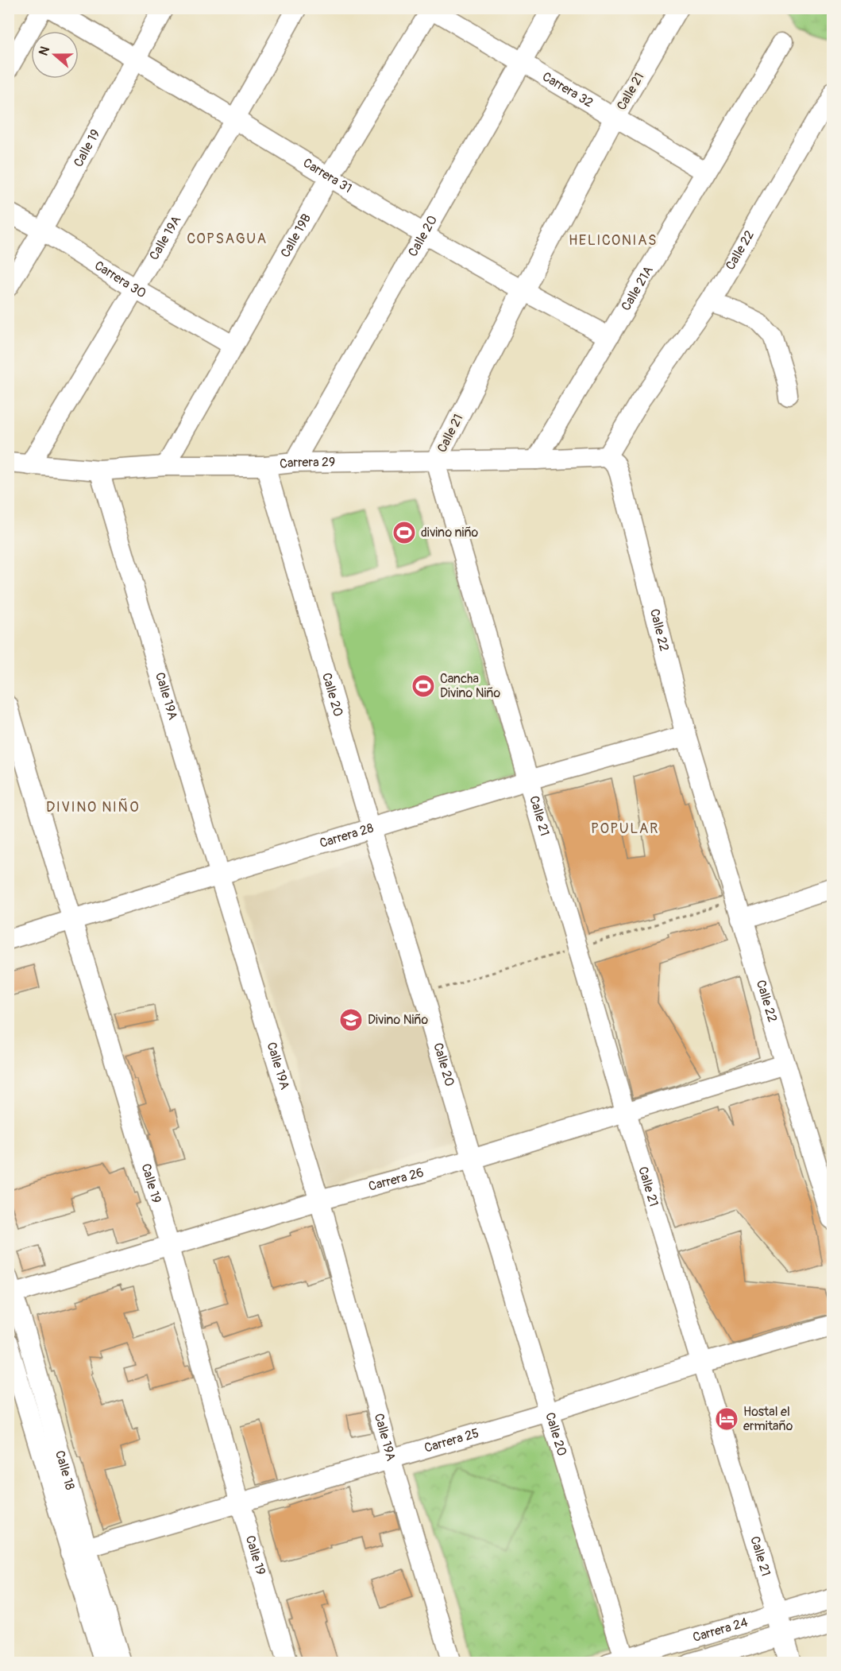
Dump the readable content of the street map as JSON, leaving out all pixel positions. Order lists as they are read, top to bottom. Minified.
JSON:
{"streets":{"street":["Carrera 32","Calle 21","Calle 19","Carrera 31","Calle 20","Calle 19B","Calle 19A","Calle 22","Carrera 30","Calle 21A","Carrera 29","Carrera 28","Carrera 26","Carrera 25","Calle 18","Carrera 24"]},"crossings":[["Carrera 32","Calle 21"],["Carrera 32","Calle 20"],["Carrera 32","Calle 19B"],["Carrera 32","Calle 21A"],["Calle 21","Carrera 31"],["Calle 21","Carrera 29"],["Calle 21","Carrera 28"],["Calle 21","Carrera 26"],["Calle 21","Carrera 25"],["Calle 21","Carrera 24"],["Calle 19","Carrera 31"],["Calle 19","Carrera 30"],["Calle 19","Carrera 28"],["Calle 19","Carrera 26"],["Calle 19","Carrera 25"],["Carrera 31","Calle 20"],["Carrera 31","Calle 19B"],["Carrera 31","Calle 19A"],["Carrera 31","Calle 21A"],["Calle 20","Carrera 29"],["Calle 20","Carrera 28"],["Calle 20","Carrera 26"],["Calle 20","Carrera 25"],["Calle 20","Carrera 24"],["Calle 19B","Carrera 30"],["Calle 19B","Carrera 29"],["Calle 19A","Carrera 30"],["Calle 19A","Carrera 29"],["Calle 19A","Carrera 28"],["Calle 19A","Carrera 26"],["Calle 19A","Carrera 25"],["Calle 22","Carrera 29"],["Calle 22","Carrera 28"],["Calle 22","Carrera 26"],["Calle 21A","Carrera 29"],["Carrera 26","Calle 18"],["Carrera 25","Calle 18"]],"districts":["COPSAGUA","HELICONIAS","DIVINO NIÑO","POPULAR"],"places":{"sports":["divino niño","Cancha Divino Niño"],"school or university":["Divino Niño"],"hotel":["Hostal el ermitaño"]},"north":"left"}
